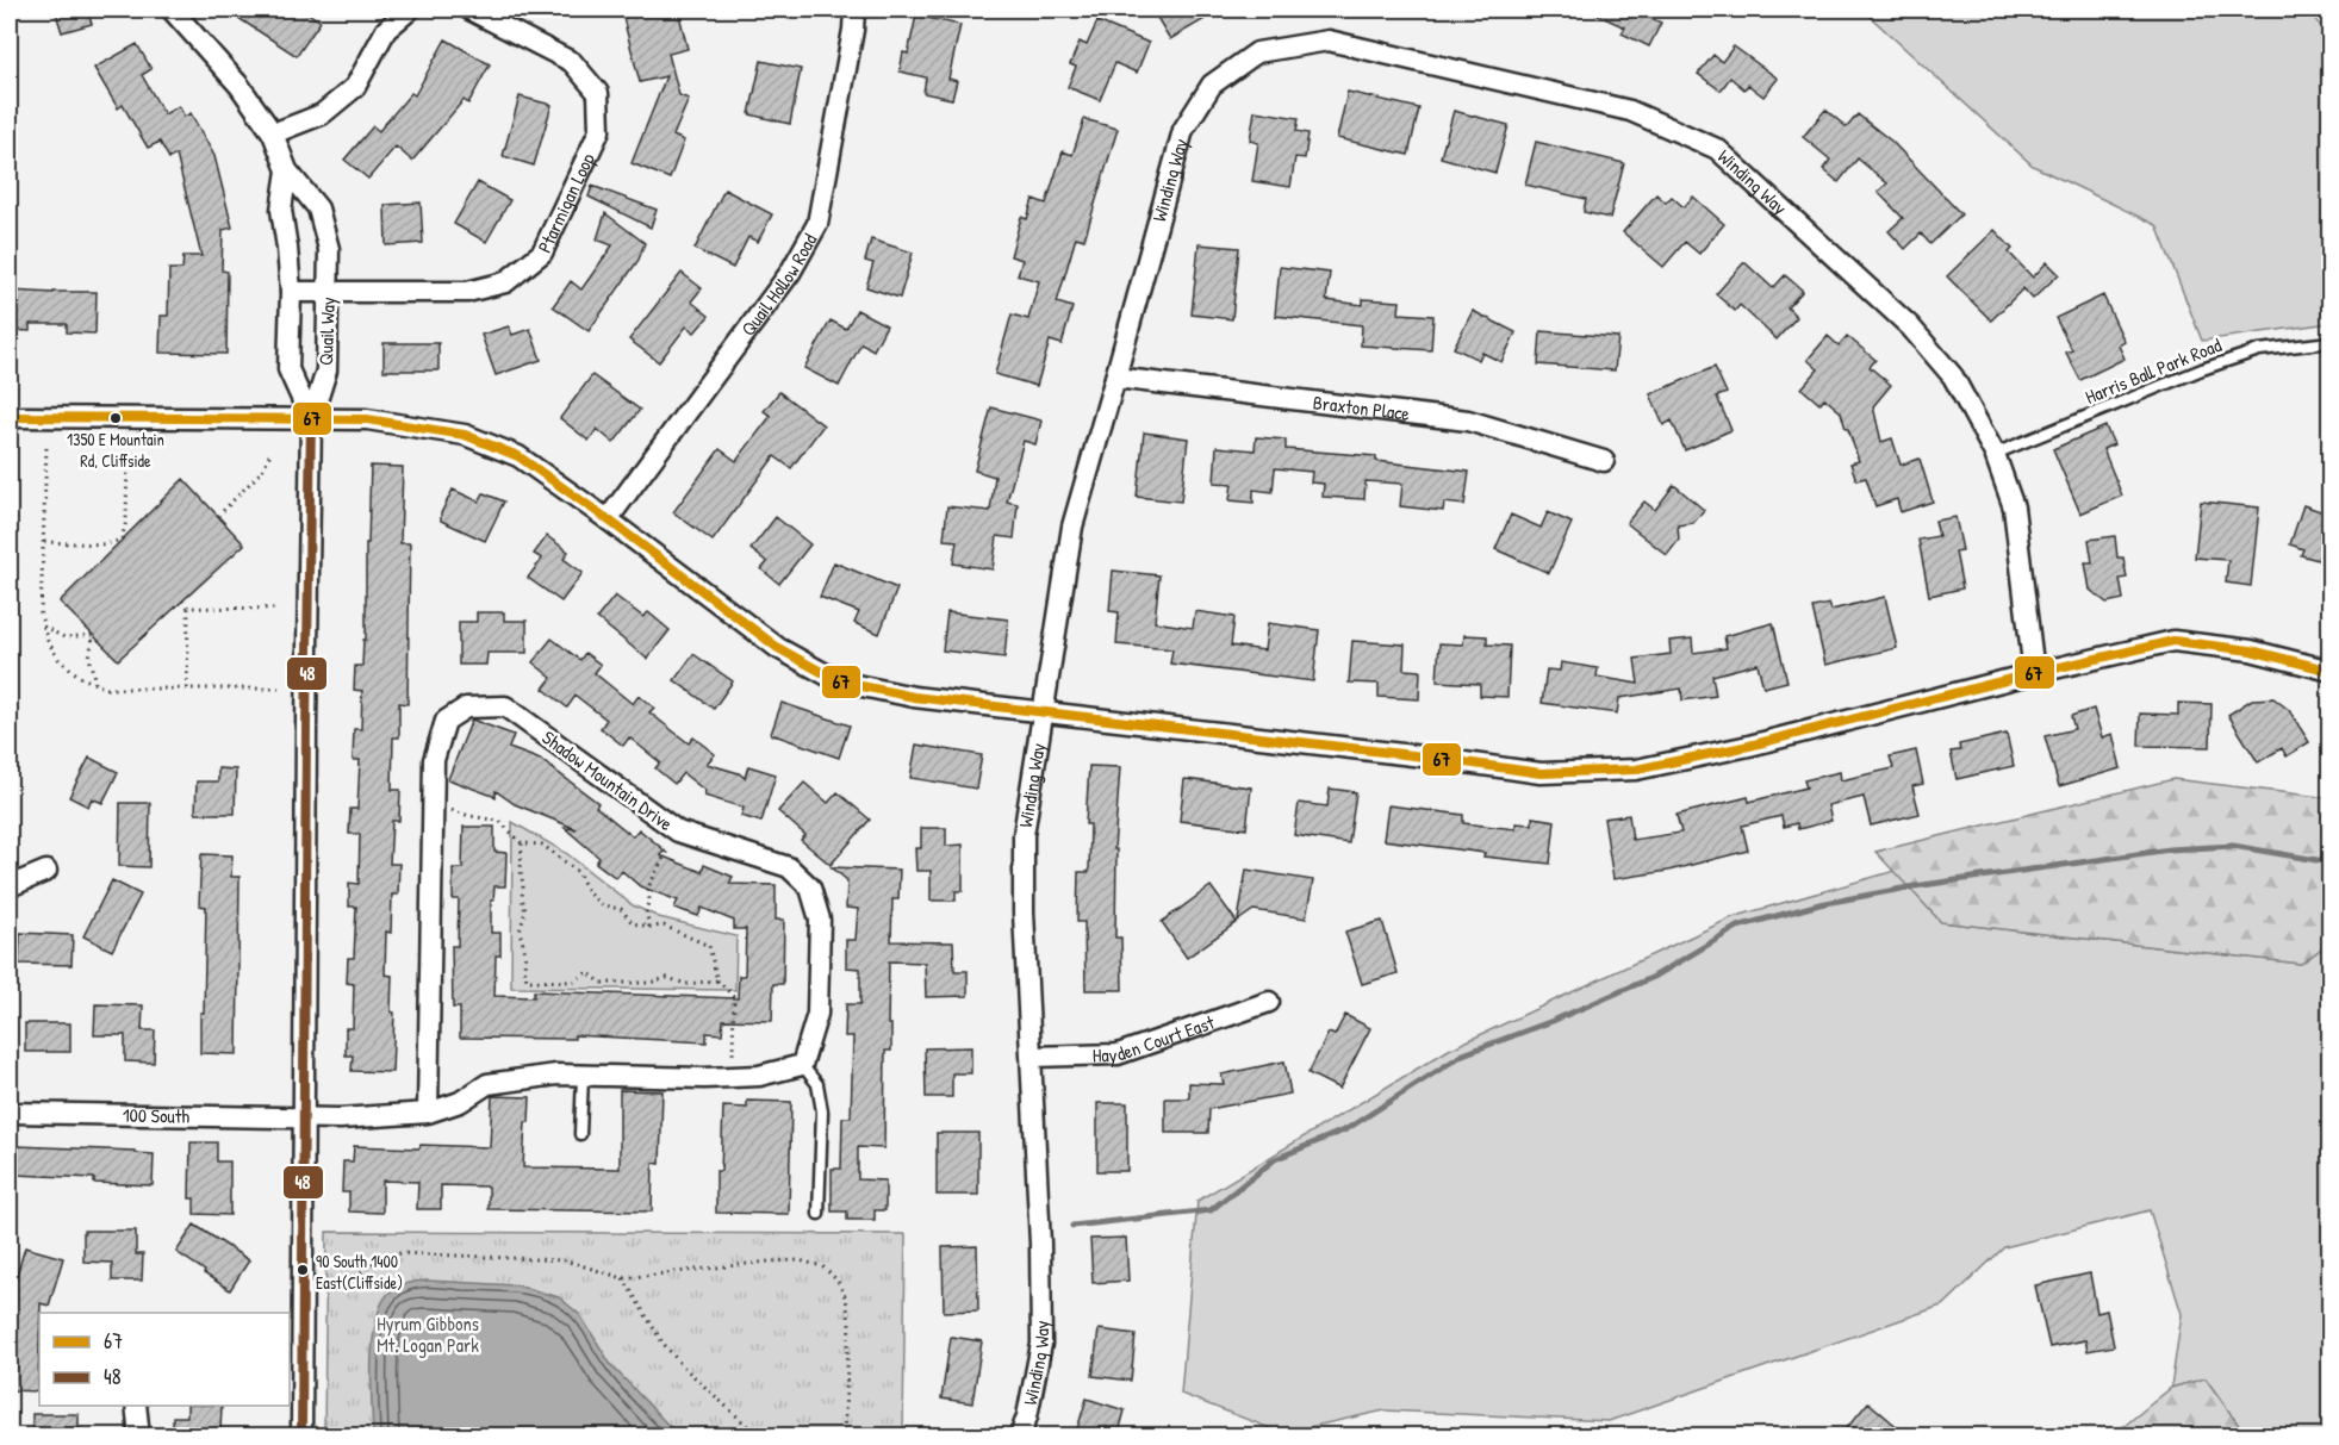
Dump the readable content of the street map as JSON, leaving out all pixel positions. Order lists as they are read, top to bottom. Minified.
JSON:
{"streets":{"street":["Winding Way","Ptarmigan Loop","Quail Hollow Road","Quail Way","Braxton Place","Shadow Mountain Drive","Hayden Court East","100 South"],"lane":["Harris Ball Park Road"]},"crossings":[["Winding Way","Harris Ball Park Road"],["Winding Way","Braxton Place"],["Winding Way","Hayden Court East"],["Ptarmigan Loop","Quail Way"]],"parks":["Hyrum Gibbons Mt. Logan Park"],"places":["1350 E Mountain Rd, Cliffside","90 South 1400 East(Cliffside)"],"lines":["transit line 67","transit line 48"],"legend":["67","48"]}
